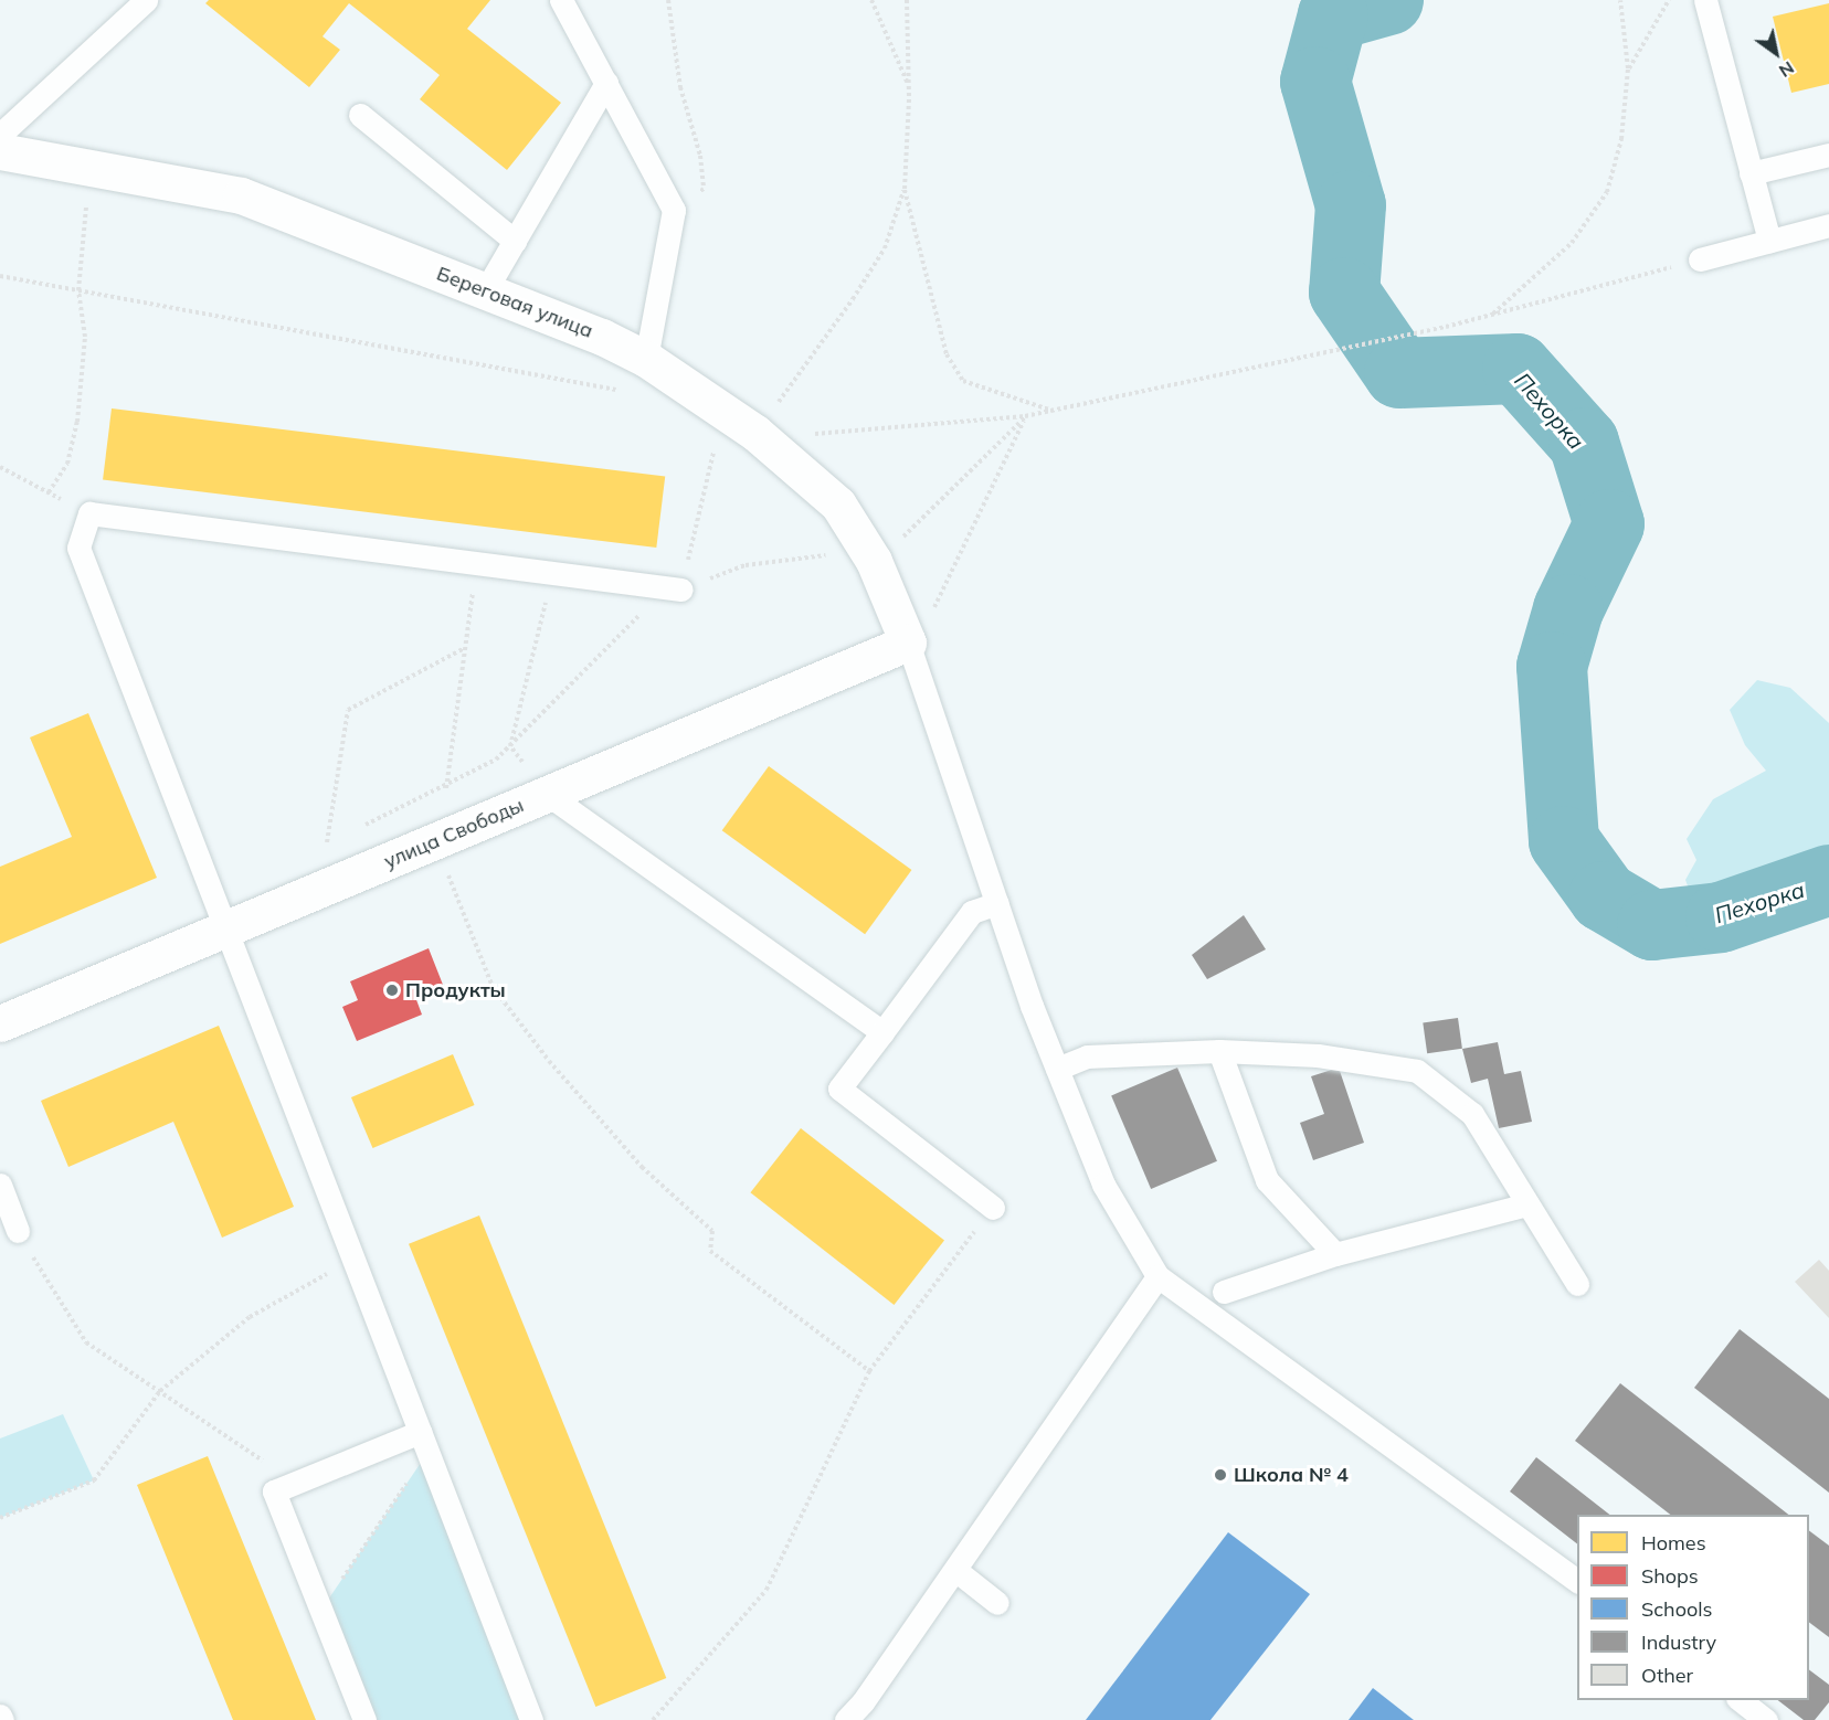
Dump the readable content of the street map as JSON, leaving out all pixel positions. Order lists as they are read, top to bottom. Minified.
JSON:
{"streets":{"street":["Береговая улица","улица Свободы"]},"crossings":[["Береговая улица","улица Свободы"]],"water":["Пехорка"],"places":["Продукты","Школа № 4"],"legend":["Homes","Shops","Schools","Industry","Other"],"north":"bottom right"}
